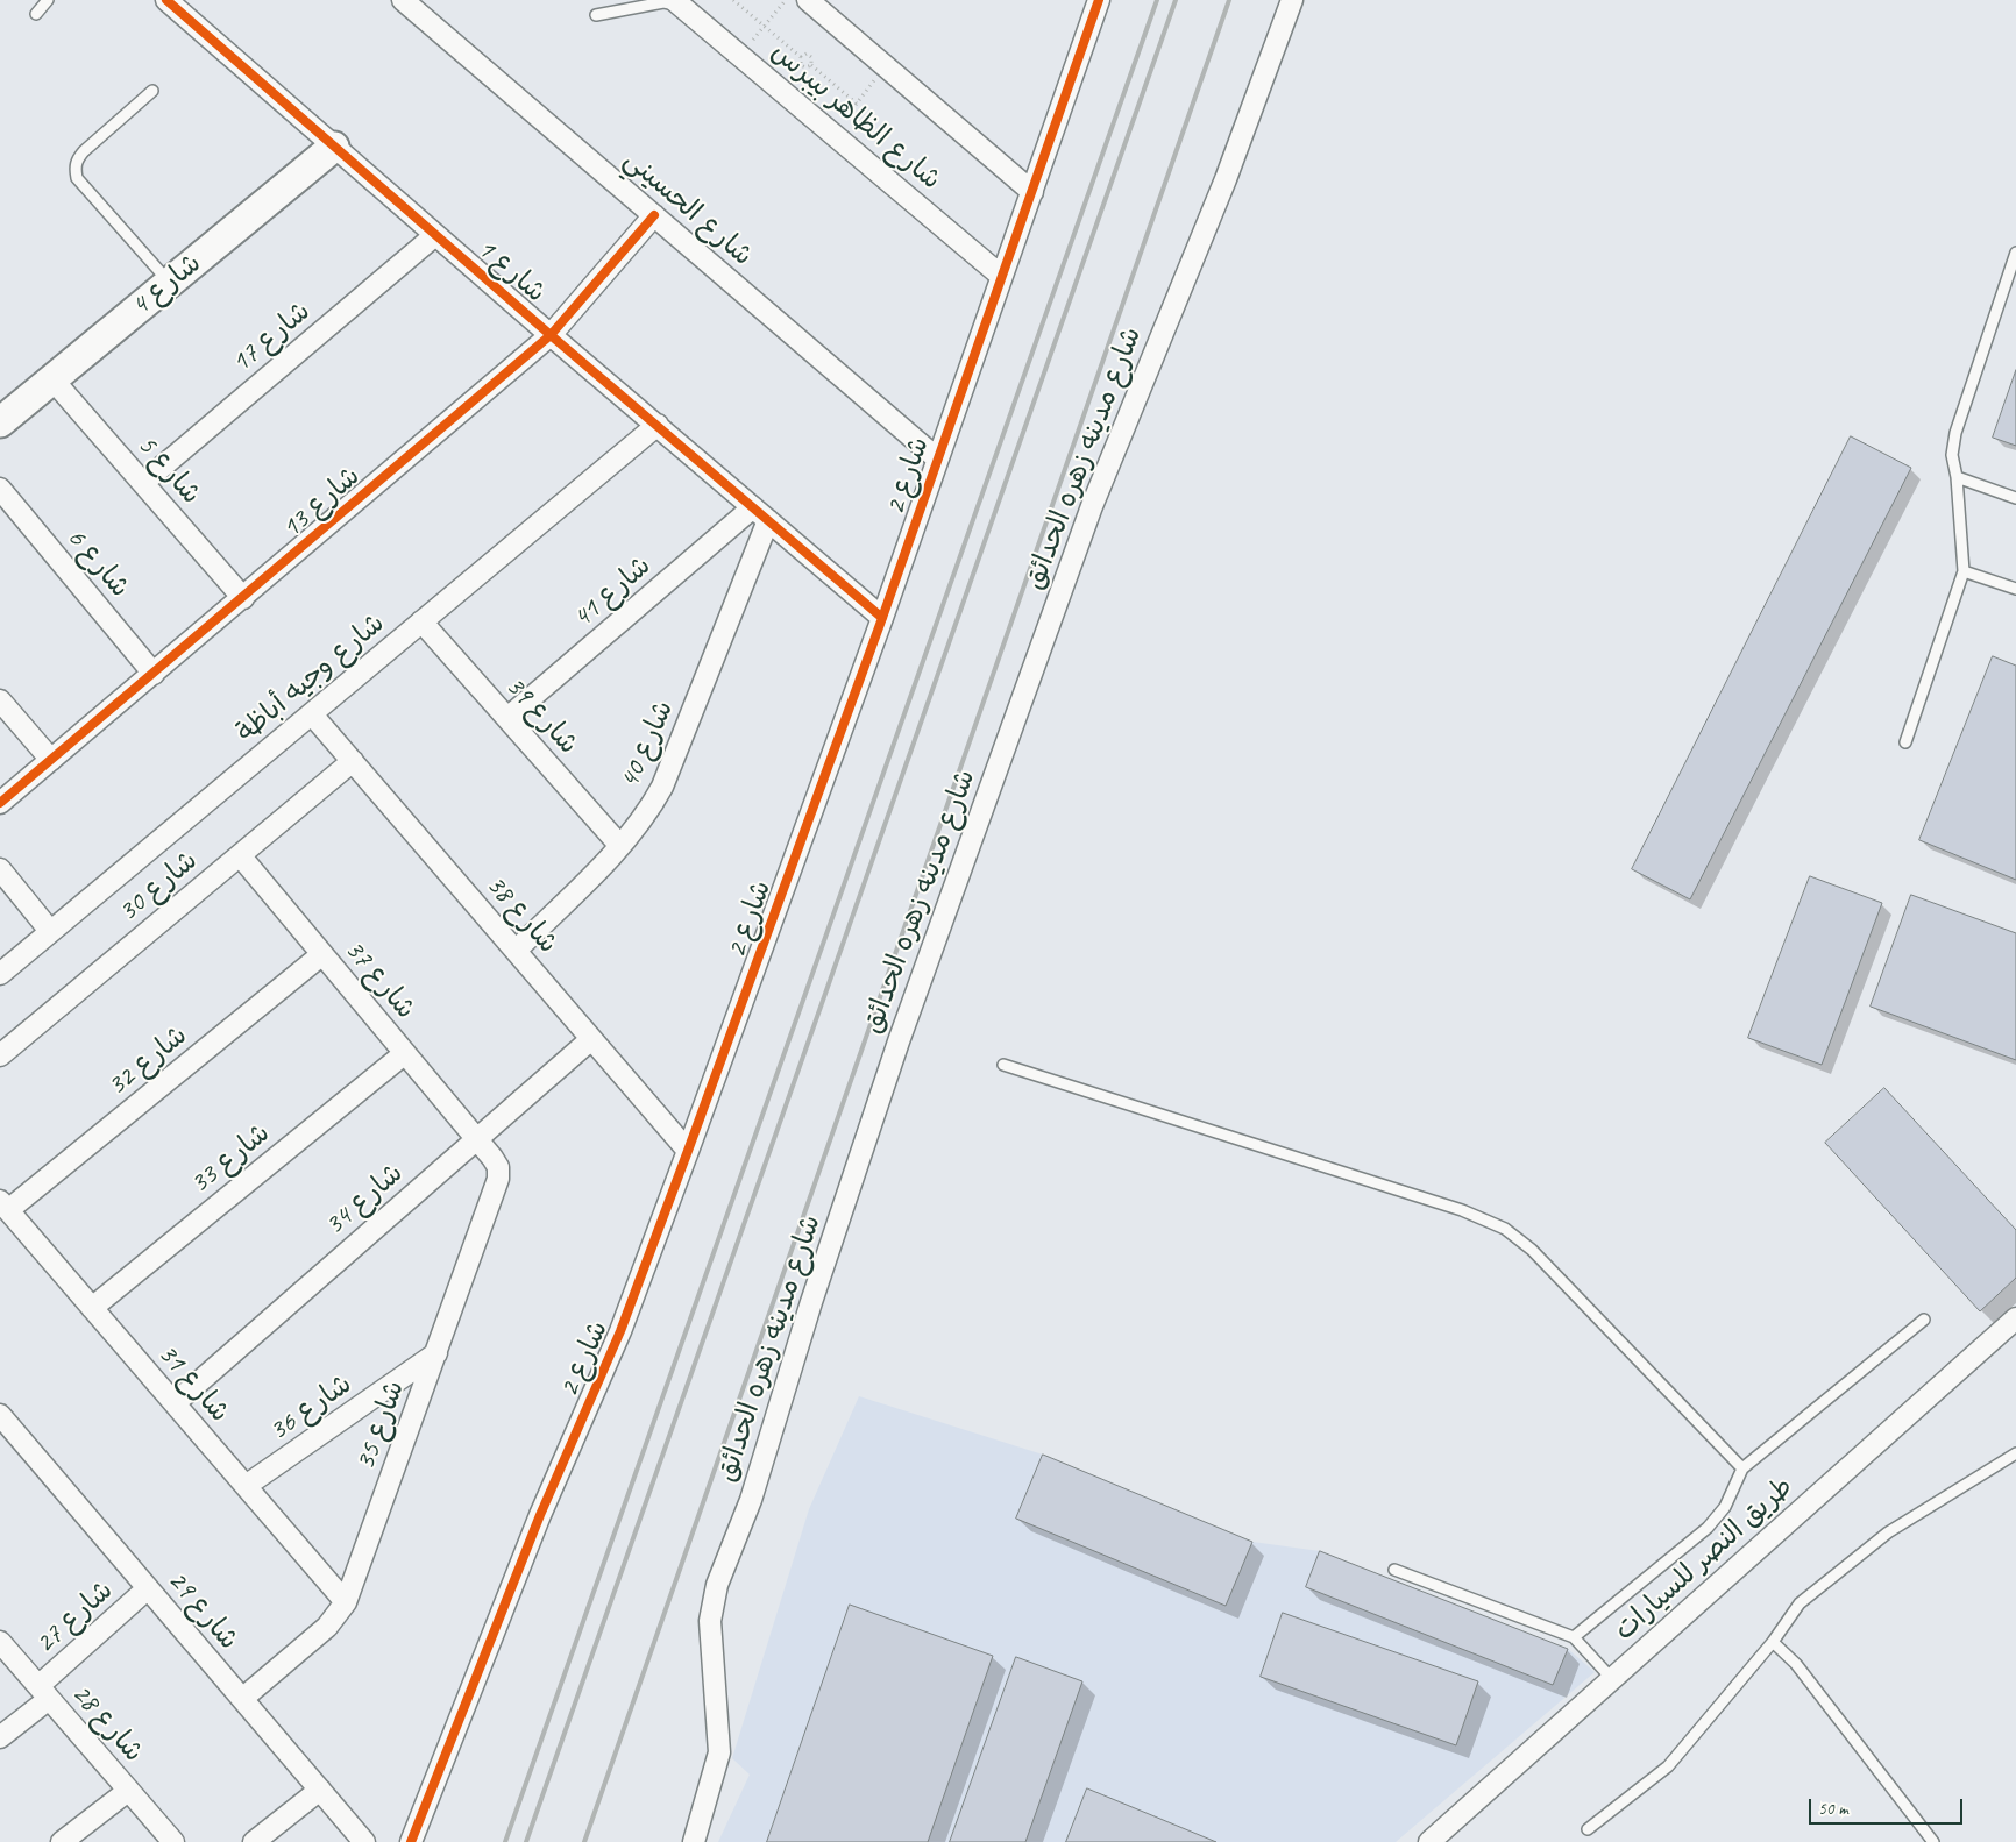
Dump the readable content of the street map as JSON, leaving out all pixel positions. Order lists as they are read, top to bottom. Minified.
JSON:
{"streets":{"street":["شارع الظاهر بيبرس","شارع الحسيني","شارع 1","شارع 4","شارع 17","شارع مدينه زهره الحدائق","شارع 5","شارع 2","شارع 13","شارع 6","شارع 41","شارع وجيه أباظة","شارع 39","شارع 40","شارع 30","شارع 38","شارع 37","شارع 32","شارع 33","شارع 34","شارع 31","شارع 36","شارع 35","طريق النصر للسيارات","شارع 29","شارع 27","شارع 28"]},"crossings":[["شارع الظاهر بيبرس","شارع 2"],["شارع الحسيني","شارع 2"],["شارع الحسيني","شارع 13"],["شارع 1","شارع 4"],["شارع 1","شارع 17"],["شارع 1","شارع 2"],["شارع 1","شارع 13"],["شارع 1","شارع 41"],["شارع 1","شارع وجيه أباظة"],["شارع 1","شارع 40"],["شارع 4","شارع 5"],["شارع 17","شارع 5"],["شارع 5","شارع 13"],["شارع 2","شارع 38"],["شارع 13","شارع 6"],["شارع 41","شارع 39"],["شارع 41","شارع 40"],["شارع وجيه أباظة","شارع 39"],["شارع وجيه أباظة","شارع 38"],["شارع 39","شارع 40"],["شارع 40","شارع 38"],["شارع 30","شارع 38"],["شارع 30","شارع 37"],["شارع 38","شارع 34"],["شارع 37","شارع 32"],["شارع 37","شارع 33"],["شارع 37","شارع 34"],["شارع 37","شارع 35"],["شارع 32","شارع 31"],["شارع 33","شارع 31"],["شارع 34","شارع 31"],["شارع 34","شارع 35"],["شارع 31","شارع 36"],["شارع 31","شارع 35"],["شارع 36","شارع 35"],["شارع 35","شارع 29"],["شارع 29","شارع 27"],["شارع 27","شارع 28"]],"scale_bar":"50 m"}
